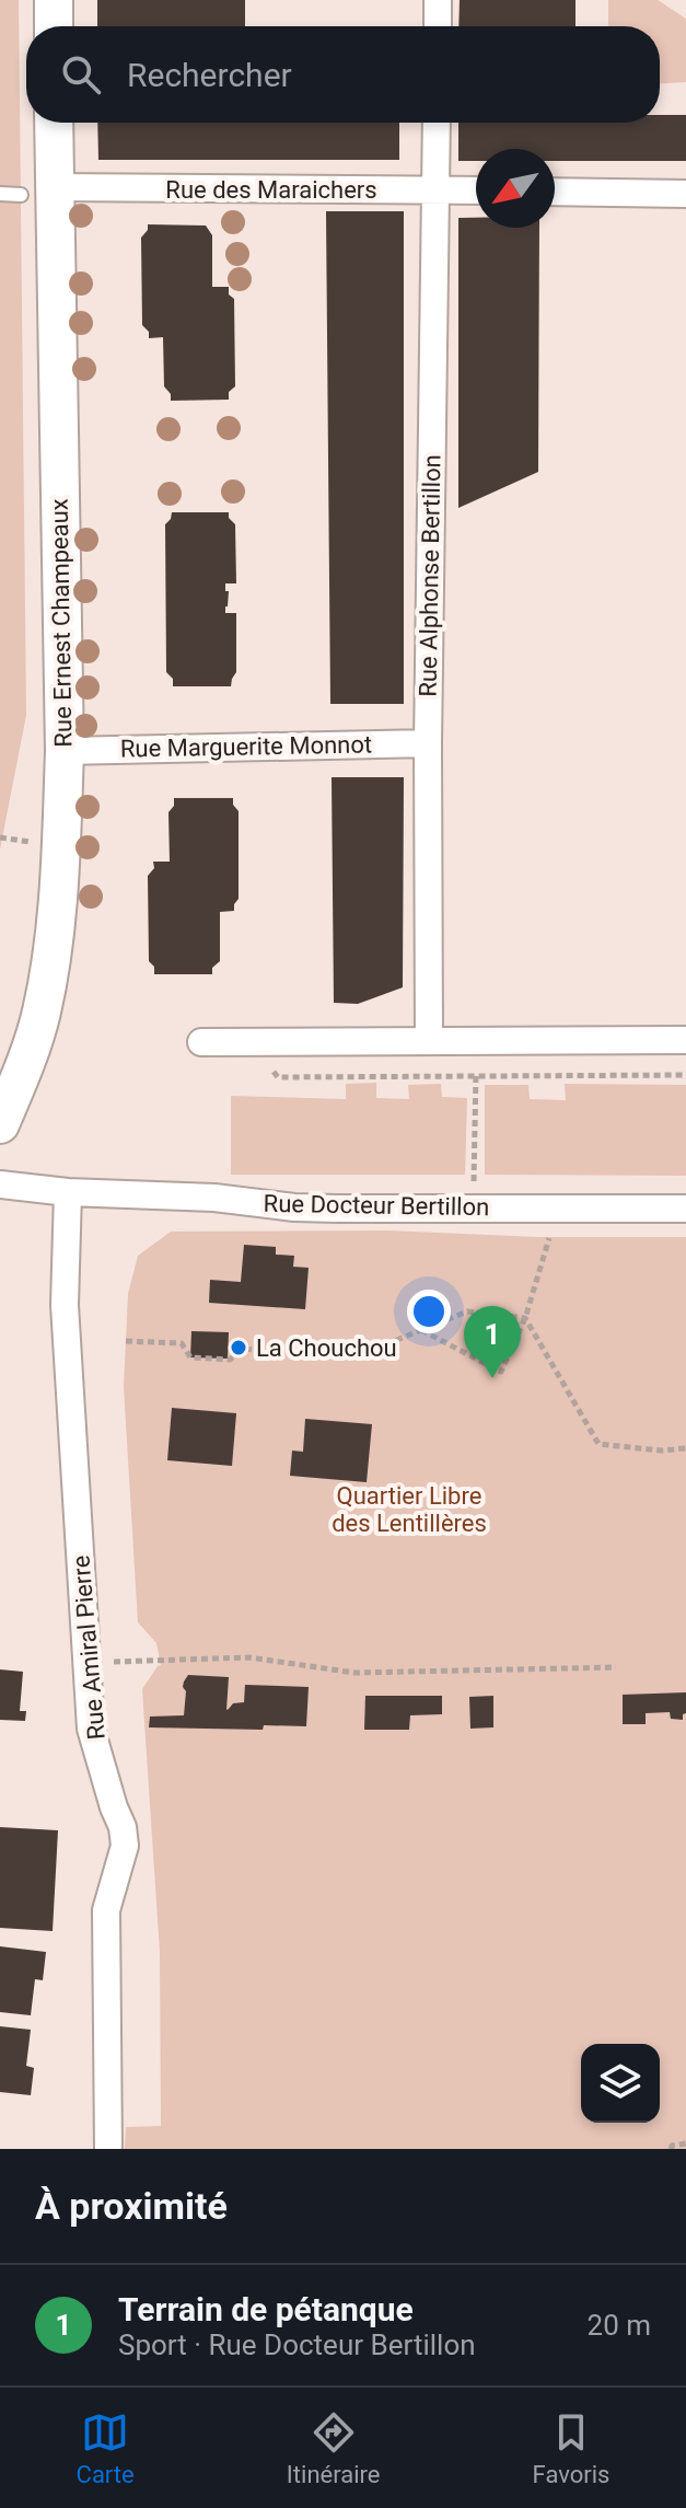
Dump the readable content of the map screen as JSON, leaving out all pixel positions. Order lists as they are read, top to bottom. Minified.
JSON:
{"streets":{"street":["Rue des Maraichers","Rue Alphonse Bertillon","Rue Ernest Champeaux","Rue Marguerite Monnot","Rue Docteur Bertillon","Rue Amiral Pierre"]},"crossings":[["Rue des Maraichers","Rue Alphonse Bertillon"],["Rue des Maraichers","Rue Ernest Champeaux"],["Rue Alphonse Bertillon","Rue Marguerite Monnot"],["Rue Ernest Champeaux","Rue Marguerite Monnot"],["Rue Docteur Bertillon","Rue Amiral Pierre"]],"parks":["Quartier Libre des Lentillères"],"places":["La Chouchou"],"north":"bottom left","page":{"search":"Rechercher","pins":"1","heading":"À proximité","list":[{"mark":"1","name":"Terrain de pétanque","note":"Sport · Rue Docteur Bertillon","value":"20 m"}],"nav":["Carte","Itinéraire","Favoris"]}}
